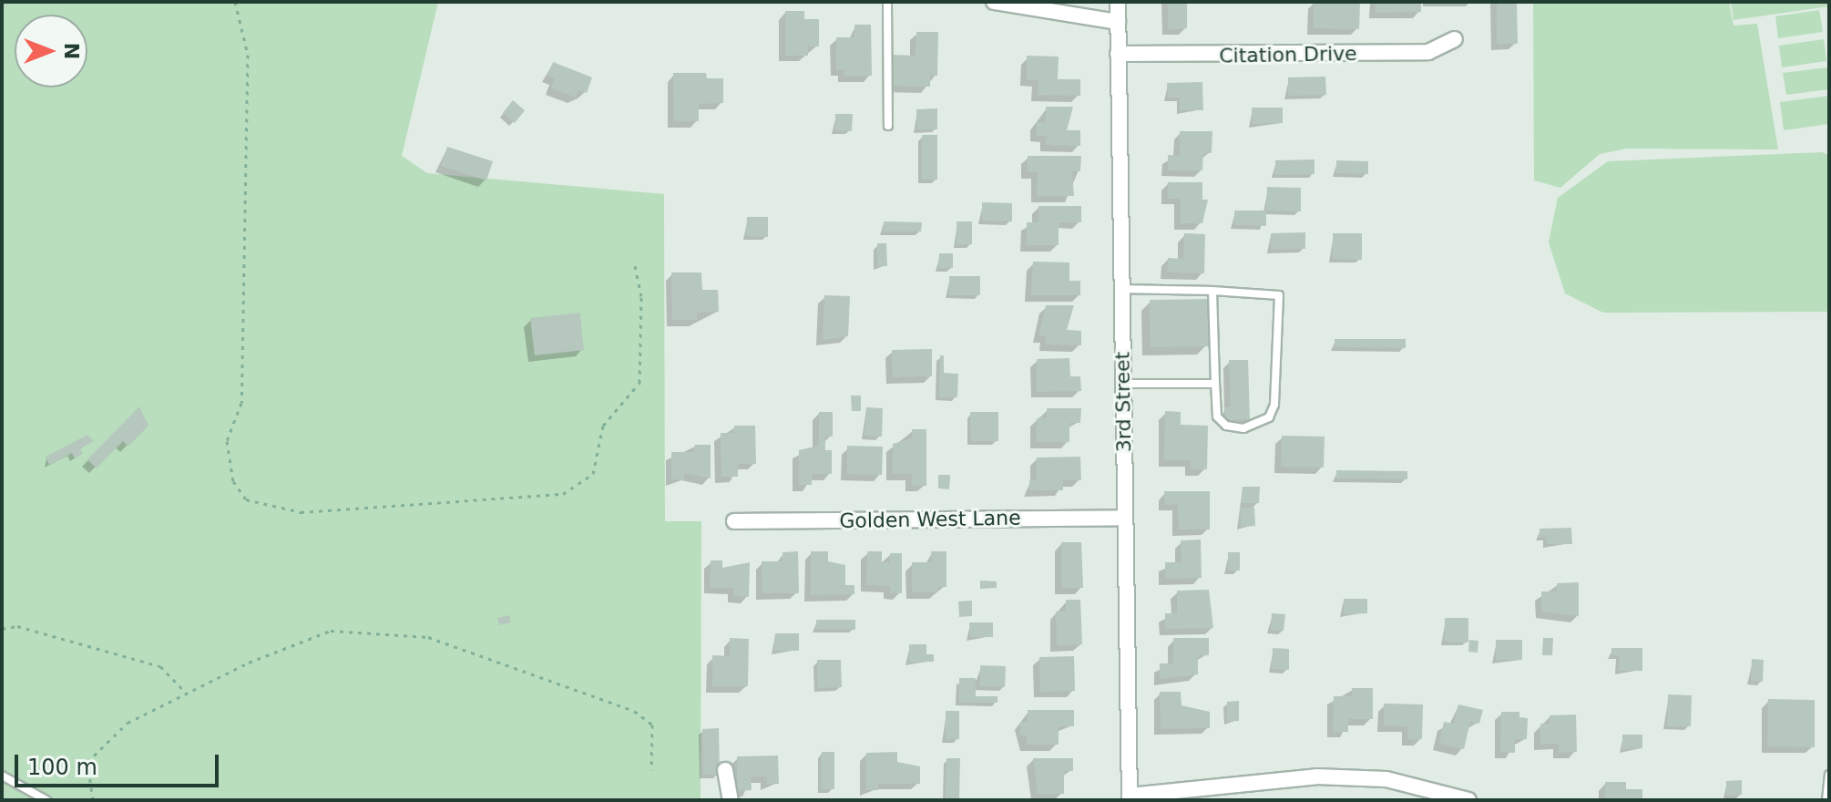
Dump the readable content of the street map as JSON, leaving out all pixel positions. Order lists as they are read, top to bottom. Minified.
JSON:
{"streets":{"street":["Citation Drive","3rd Street","Golden West Lane"]},"crossings":[["Citation Drive","3rd Street"],["3rd Street","Golden West Lane"]],"scale_bar":"100 m","north":"right"}
